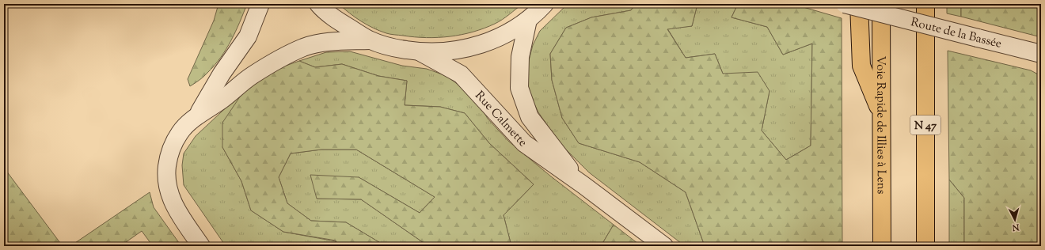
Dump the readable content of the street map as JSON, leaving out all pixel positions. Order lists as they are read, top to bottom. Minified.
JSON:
{"streets":{"highway":["Voie Rapide de Illies à Lens","N 47"],"street":["Route de la Bassée","Rue Calmette"]},"north":"bottom"}
